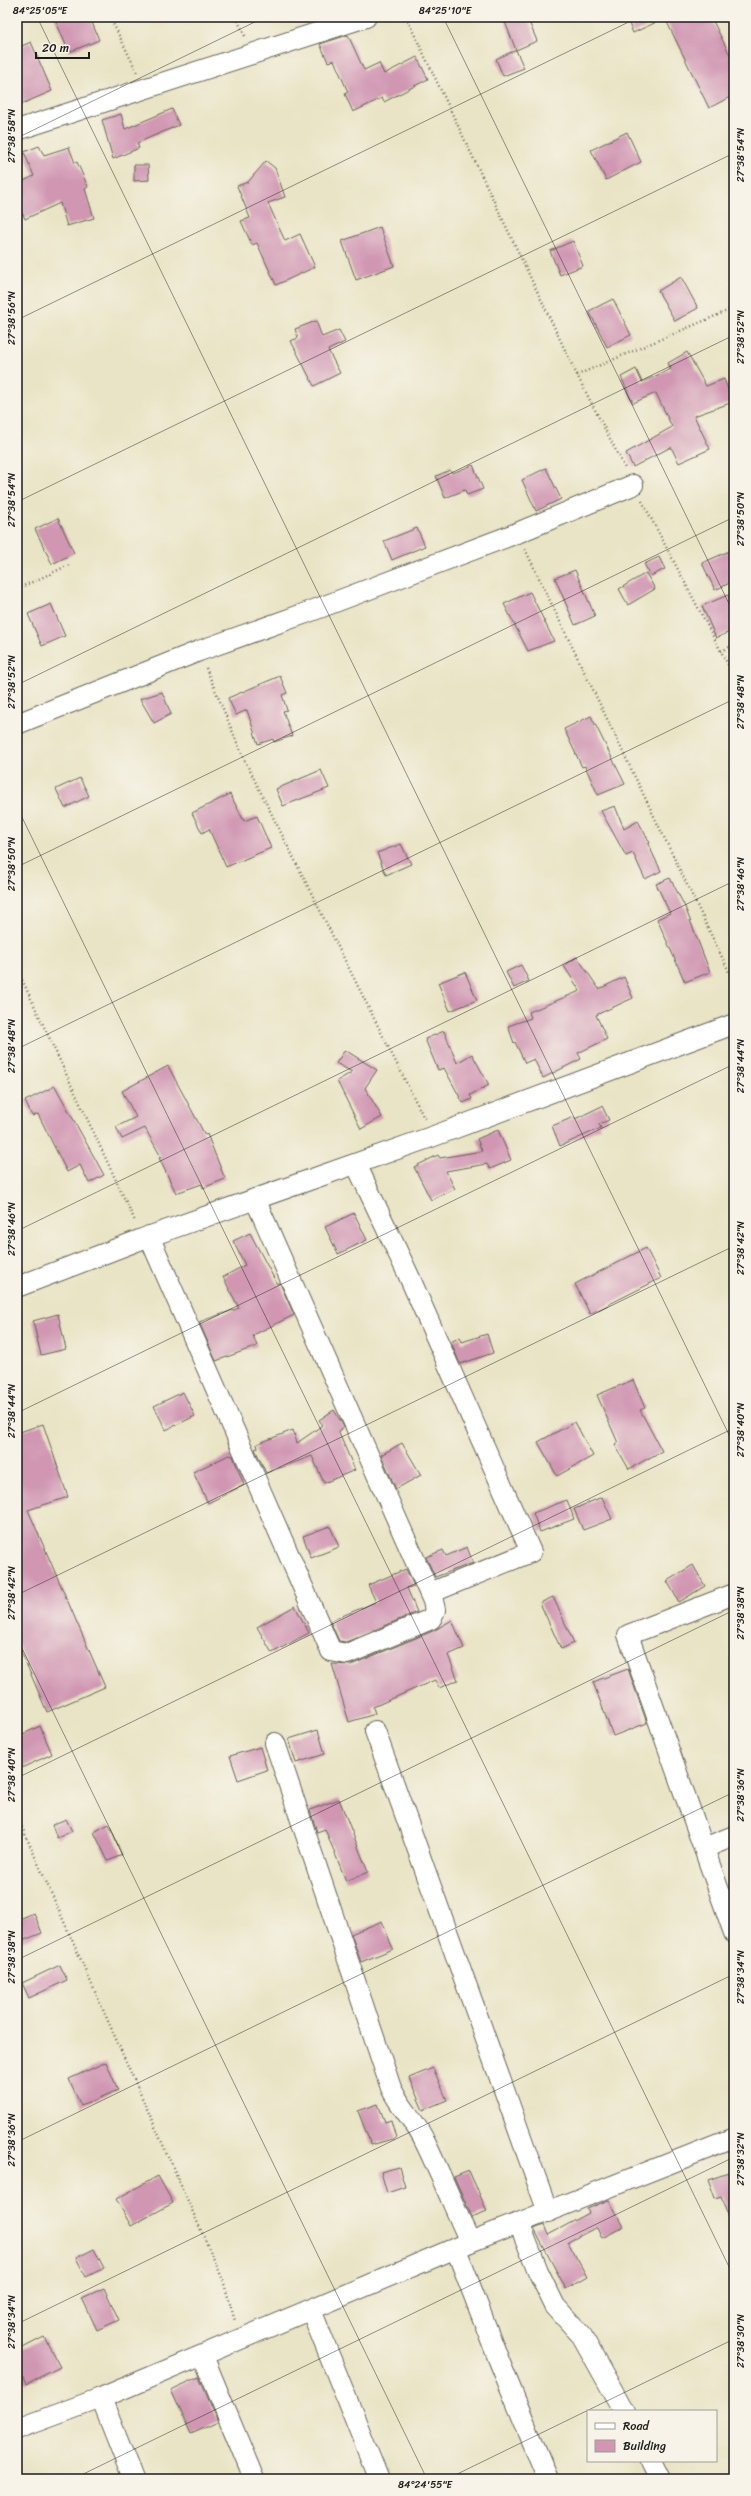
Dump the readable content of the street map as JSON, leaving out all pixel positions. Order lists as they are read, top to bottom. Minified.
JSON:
{"legend":["Road","Building"],"scale_bar":"20 m","coordinates":["84°25'05\"E","84°25'10\"E","27°38'58\"N","27°38'54\"N","27°38'56\"N","27°38'52\"N","27°38'50\"N","27°38'48\"N","27°38'46\"N","27°38'44\"N","27°38'42\"N","27°38'40\"N","27°38'38\"N","27°38'36\"N","27°38'34\"N","27°38'32\"N","27°38'30\"N","84°24'55\"E"]}
